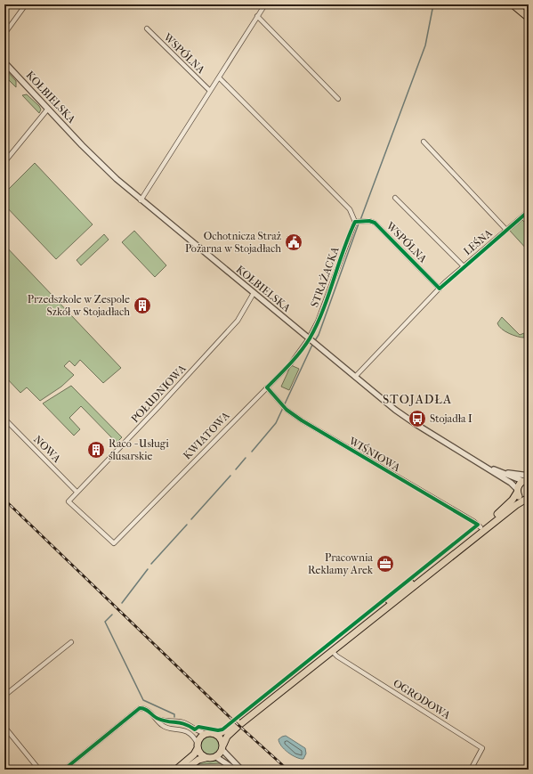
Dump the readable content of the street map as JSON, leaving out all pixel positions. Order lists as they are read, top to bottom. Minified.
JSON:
{"streets":{"street":["WSPÓLNA","KOŁBIELSKA","LEŚNA","STRAŻACKA","POŁUDNIOWA","KWIATOWA","NOWA","WIŚNIOWA","OGRODOWA"]},"crossings":[["WSPÓLNA","KOŁBIELSKA"],["WSPÓLNA","LEŚNA"],["WSPÓLNA","STRAŻACKA"],["KOŁBIELSKA","LEŚNA"],["KOŁBIELSKA","STRAŻACKA"],["KOŁBIELSKA","POŁUDNIOWA"],["KOŁBIELSKA","KWIATOWA"],["STRAŻACKA","KWIATOWA"],["POŁUDNIOWA","KWIATOWA"],["POŁUDNIOWA","NOWA"],["KWIATOWA","WIŚNIOWA"]],"districts":["STOJADŁA"],"places":{"public building":["Ochotnicza Straż Pożarna w Stojadłach"],"building":["Przedszkole w Zespole Szkół w Stojadłach","Raco - Usługi ślusarskie"],"bus stop":["Stojadła I"],"office":["Pracownia Reklamy Arek"]}}
